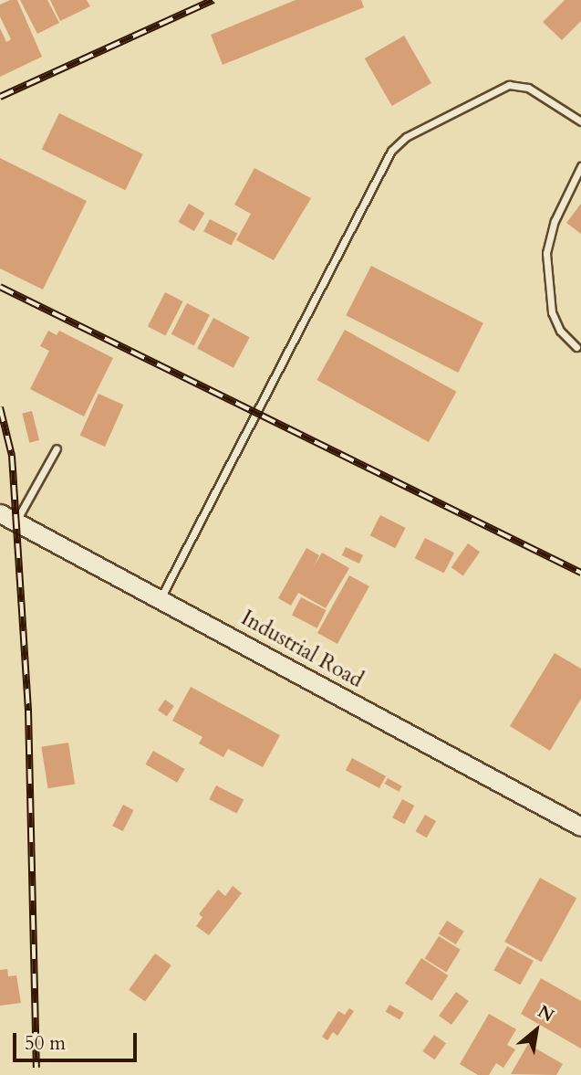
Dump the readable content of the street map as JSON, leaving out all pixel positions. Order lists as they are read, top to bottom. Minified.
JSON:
{"streets":{"street":["Industrial Road"]},"scale_bar":"50 m","north":"top right"}
